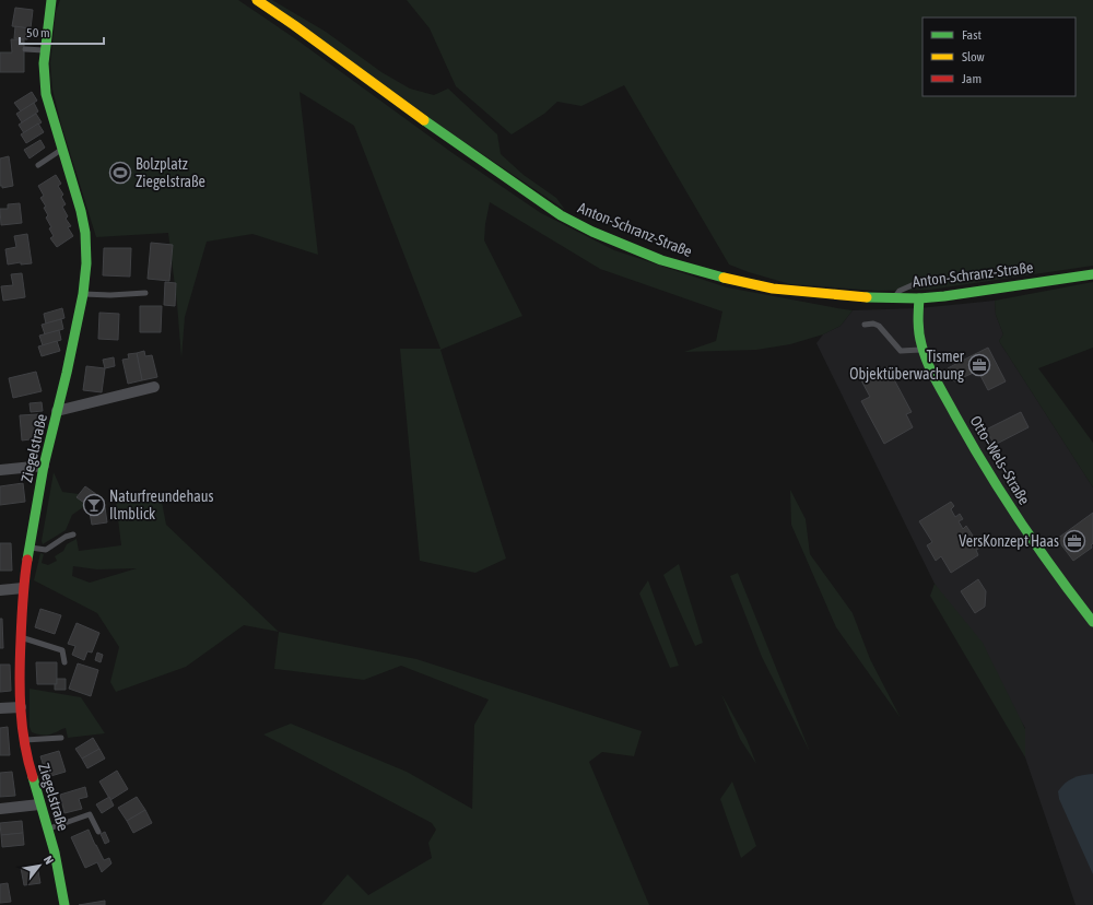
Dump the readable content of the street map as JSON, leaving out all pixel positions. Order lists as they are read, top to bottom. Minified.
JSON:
{"streets":{"street":["Anton-Schranz-Straße","Ziegelstraße","Otto–Wels–Straße"]},"crossings":[["Anton-Schranz-Straße","Otto–Wels–Straße"]],"places":{"sports":["Bolzplatz Ziegelstraße"],"office":["Tismer Objektüberwachung","VersKonzept Haas"],"bar":["Naturfreundehaus Ilmblick"]},"legend":["Fast","Slow","Jam"],"scale_bar":"50 m","north":"top right"}
